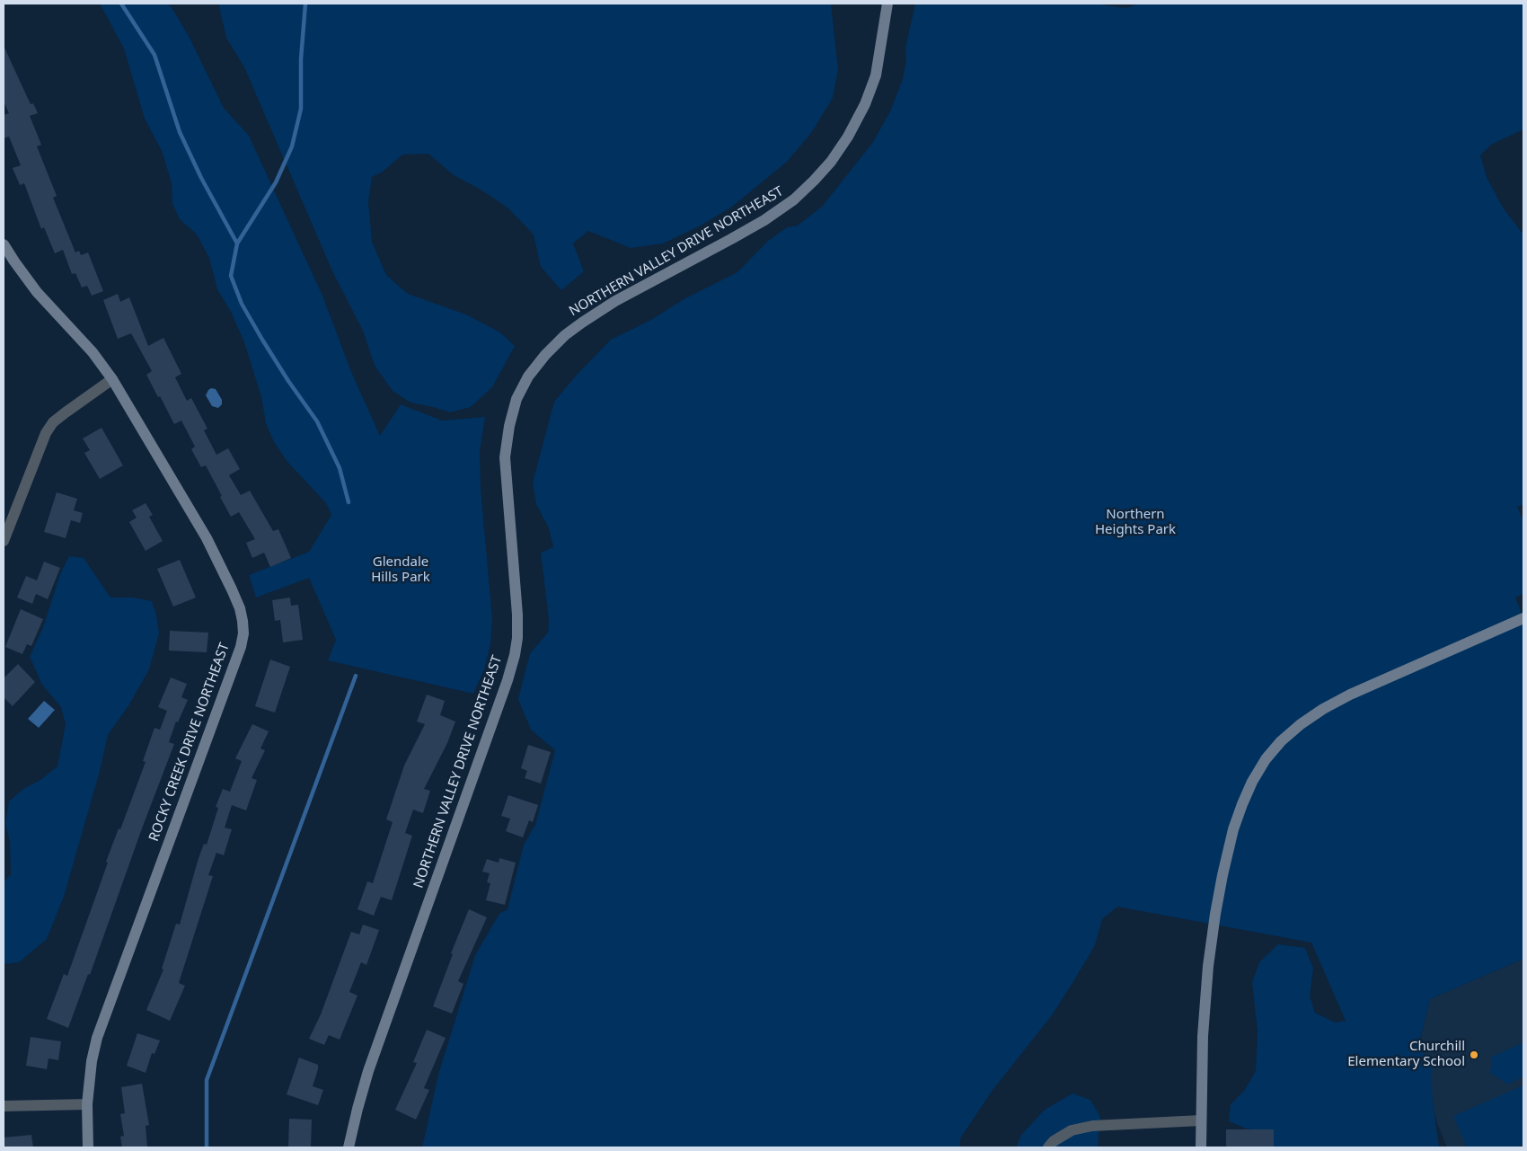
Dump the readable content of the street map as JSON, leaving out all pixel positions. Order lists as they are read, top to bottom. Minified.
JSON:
{"streets":{"street":["NORTHERN VALLEY DRIVE NORTHEAST","ROCKY CREEK DRIVE NORTHEAST"]},"parks":["Northern Heights Park","Glendale Hills Park"],"places":["Churchill Elementary School"]}
